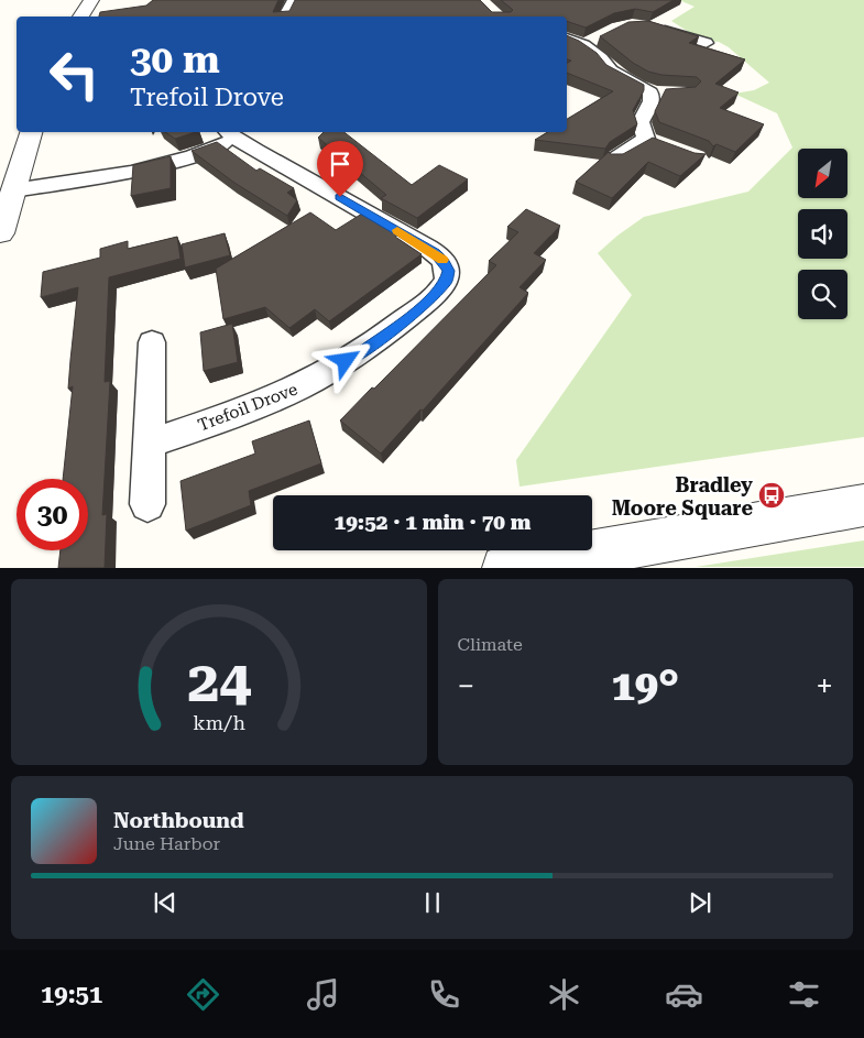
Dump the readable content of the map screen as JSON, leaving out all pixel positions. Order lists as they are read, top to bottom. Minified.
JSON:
{"streets":{"street":["Trefoil Drove"]},"places":{"bus stop":["Bradley Moore Square"]},"north":"bottom left","page":{"turn":["30 m","Trefoil Drove"],"limit":"30","trip":"19:52 · 1 min · 70 m","tile":"Climate","heat":["−","19°","+"],"song":["Northbound","June Harbor"],"tabs":"19:51","gauge":["24","km/h"]}}
